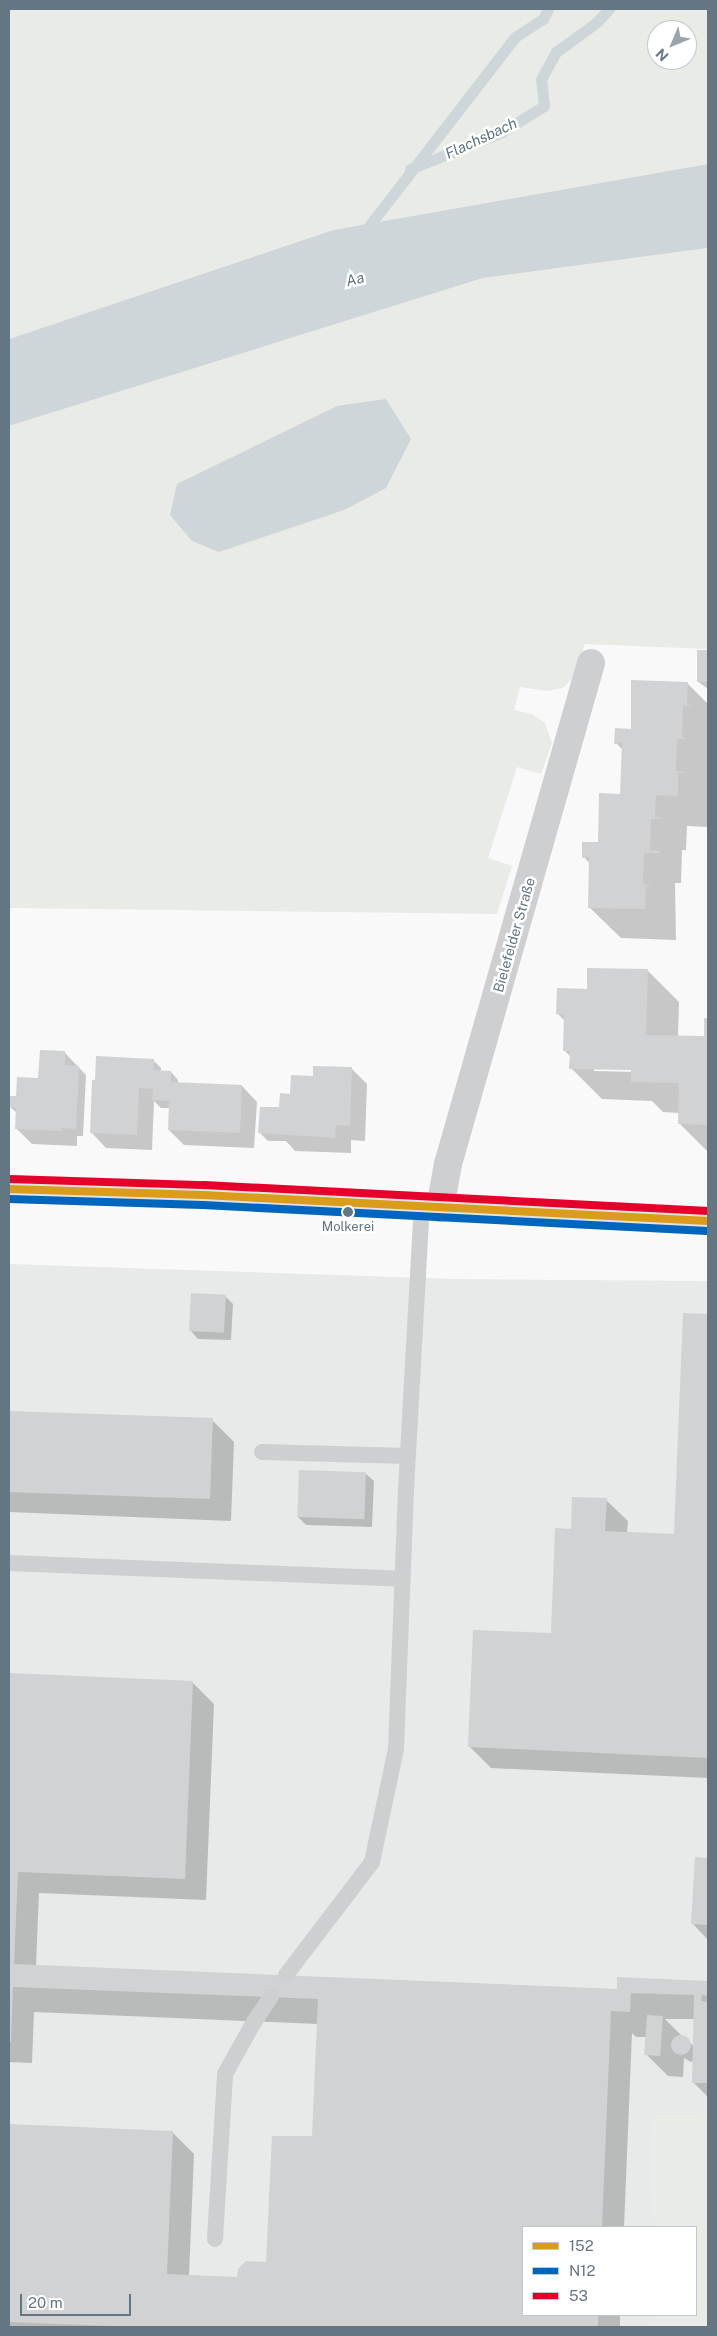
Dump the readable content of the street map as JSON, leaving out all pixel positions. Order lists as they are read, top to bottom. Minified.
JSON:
{"streets":{"street":["Bielefelder Straße"]},"water":["Flachsbach","Aa"],"places":["Molkerei"],"lines":["transit line 53","transit line 152","transit line N12"],"legend":["152","N12","53"],"scale_bar":"20 m","north":"bottom left"}
